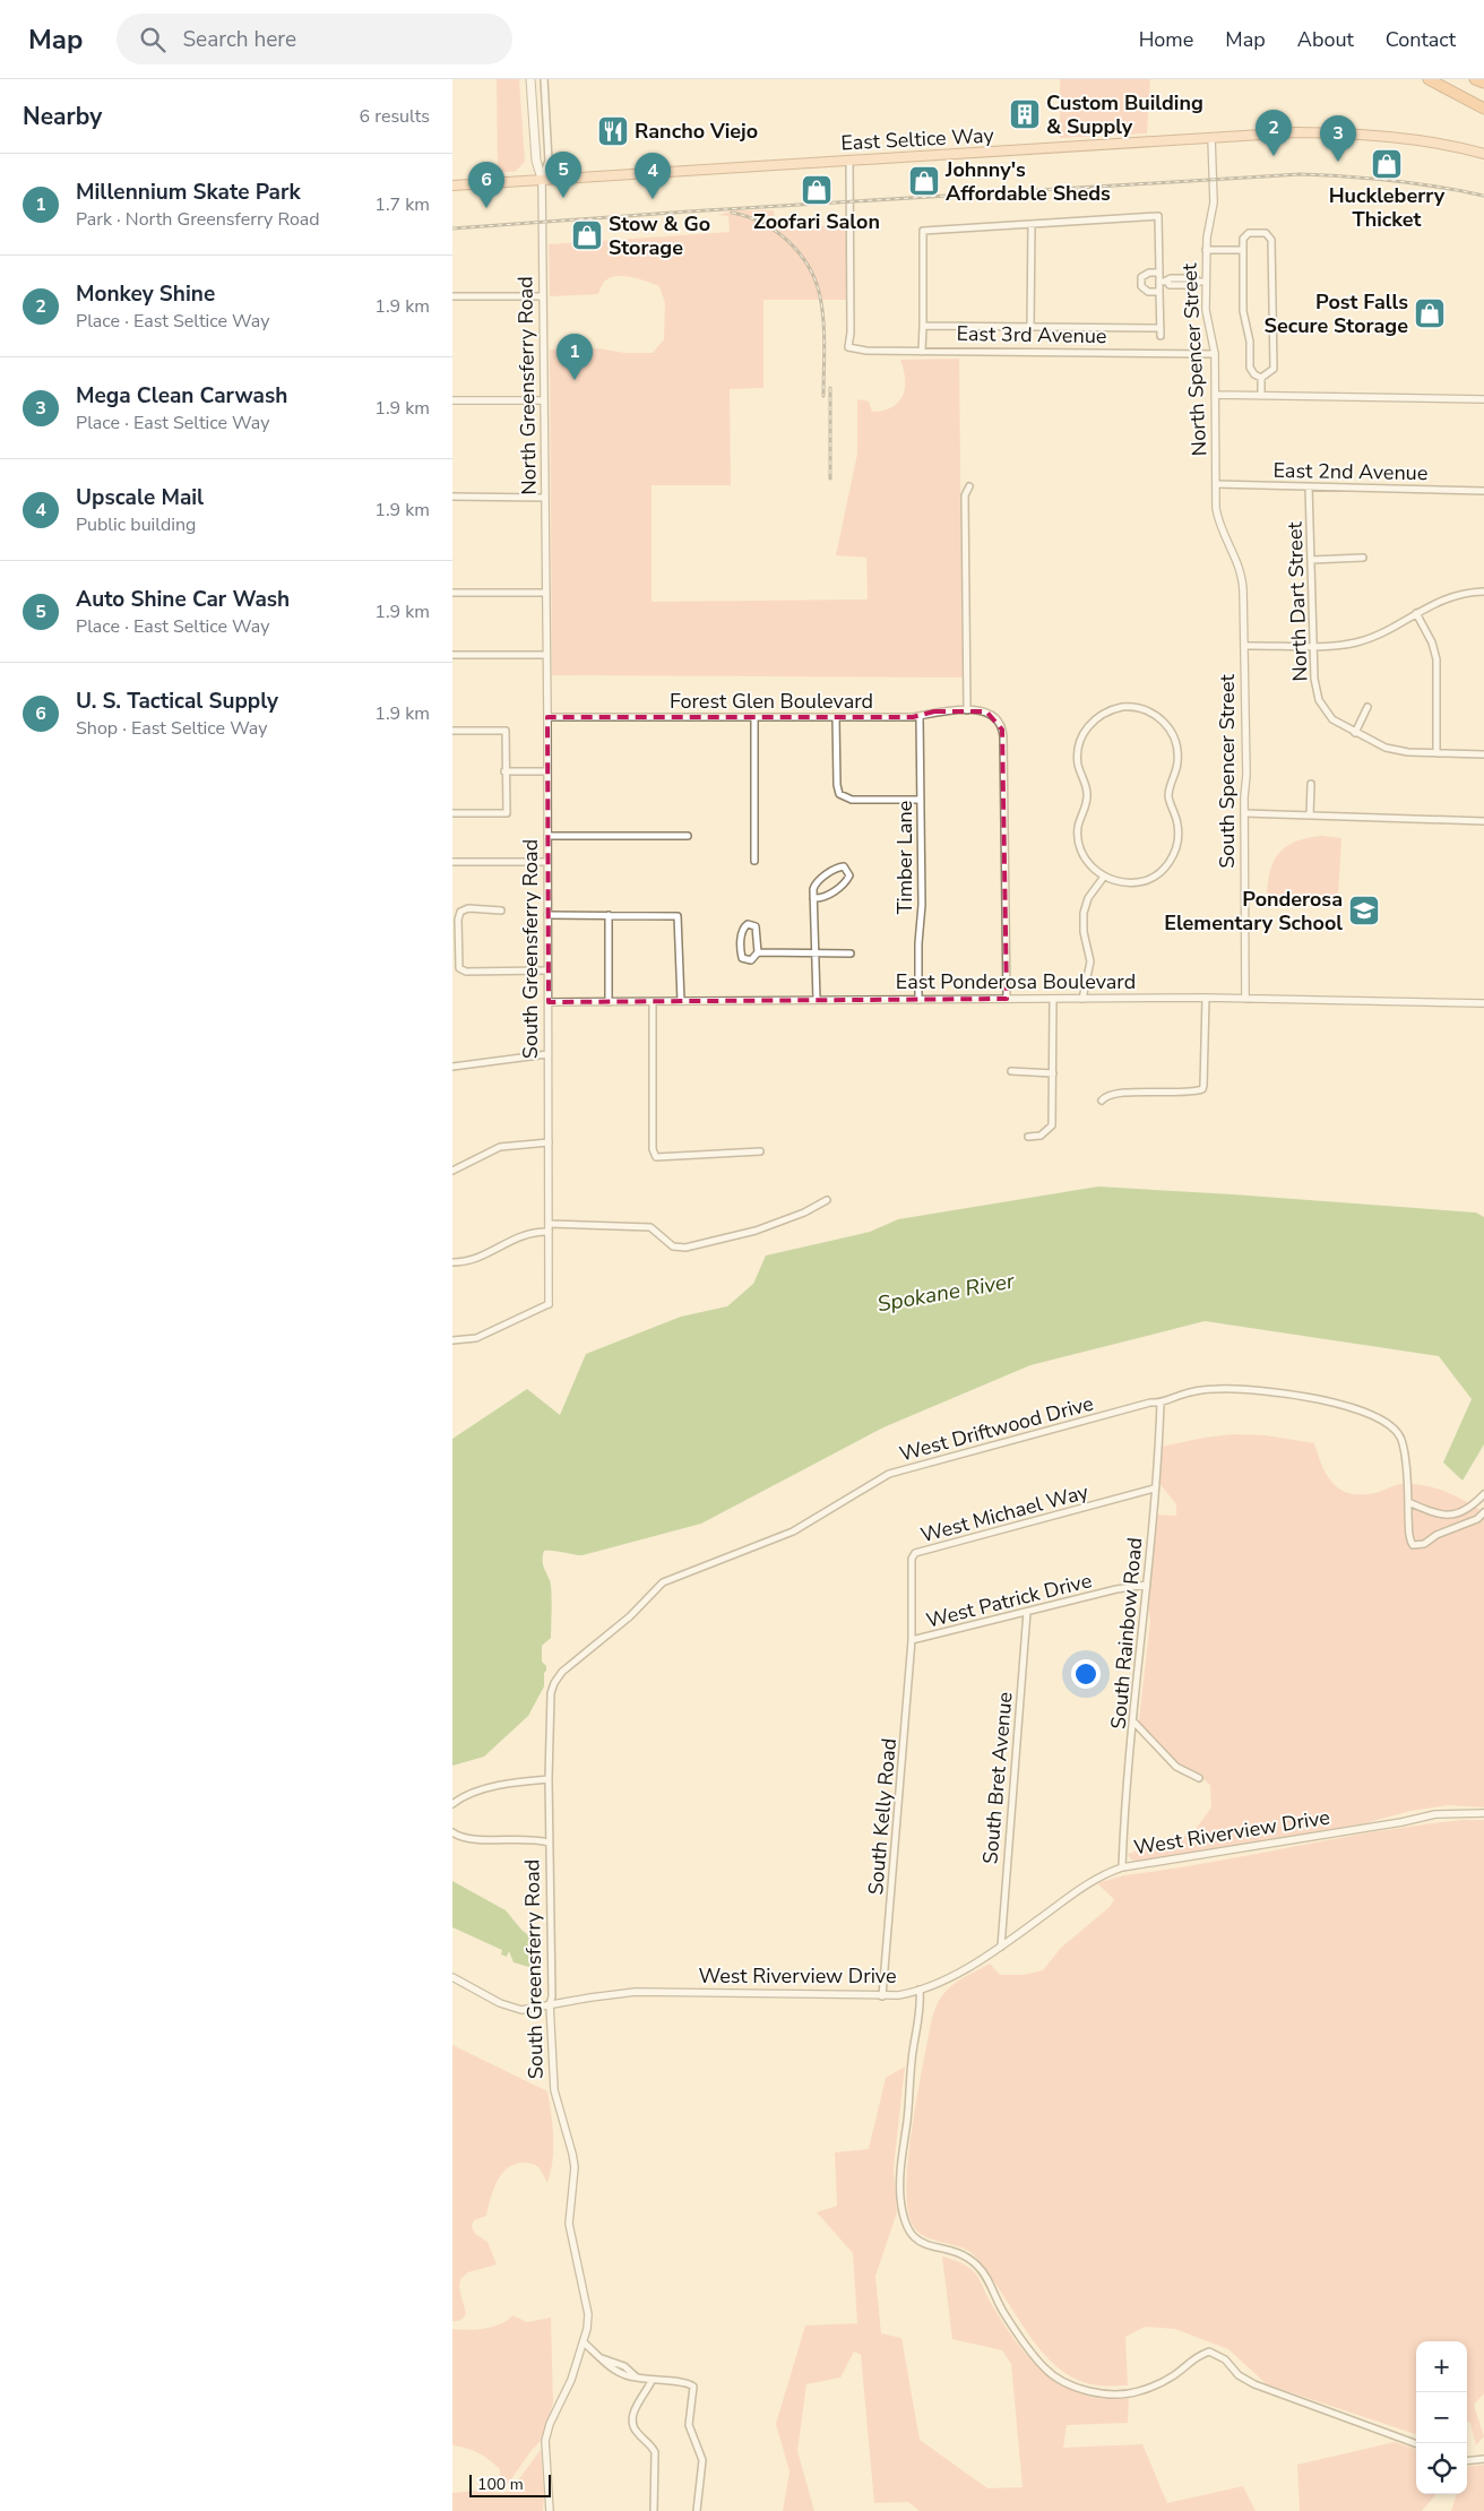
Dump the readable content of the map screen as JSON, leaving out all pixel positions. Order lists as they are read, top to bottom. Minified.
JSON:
{"streets":{"main road":["East Seltice Way","North Greensferry Road"],"street":["East 3rd Avenue","North Spencer Street","East 2nd Avenue","North Dart Street","Forest Glen Boulevard","South Spencer Street","Timber Lane","South Greensferry Road","East Ponderosa Boulevard","West Driftwood Drive","West Michael Way","West Patrick Drive","South Rainbow Road","South Bret Avenue","South Kelly Road","West Riverview Drive"]},"crossings":[["East Seltice Way","East 3rd Avenue"],["East Seltice Way","North Spencer Street"],["East Seltice Way","North Greensferry Road"],["East 3rd Avenue","North Spencer Street"],["North Spencer Street","East 2nd Avenue"],["North Spencer Street","South Spencer Street"],["North Greensferry Road","South Greensferry Road"],["East 2nd Avenue","North Dart Street"],["Forest Glen Boulevard","Timber Lane"],["Forest Glen Boulevard","South Greensferry Road"],["Forest Glen Boulevard","East Ponderosa Boulevard"],["South Spencer Street","East Ponderosa Boulevard"],["Timber Lane","East Ponderosa Boulevard"],["South Greensferry Road","East Ponderosa Boulevard"],["South Greensferry Road","West Driftwood Drive"],["South Greensferry Road","West Riverview Drive"],["West Driftwood Drive","South Rainbow Road"],["West Michael Way","West Patrick Drive"],["West Michael Way","South Rainbow Road"],["West Michael Way","South Kelly Road"],["West Patrick Drive","South Rainbow Road"],["West Patrick Drive","South Bret Avenue"],["West Patrick Drive","South Kelly Road"],["South Rainbow Road","West Riverview Drive"],["South Bret Avenue","West Riverview Drive"],["South Kelly Road","West Riverview Drive"]],"water":["Spokane River"],"places":{"building":["Custom Building & Supply"],"restaurant":["Rancho Viejo"],"shop":["Huckleberry Thicket","Johnny's Affordable Sheds","Zoofari Salon","Stow & Go Storage","Post Falls Secure Storage"],"school or university":["Ponderosa Elementary School"]},"scale_bar":"100 m","page":{"header":"Map","search":"Search here","nav":["Home","Map","About","Contact"],"heading":["Nearby","6 results"],"pins":["2","3","5","4","6","1"],"list":[{"mark":"1","name":"Millennium Skate Park","note":"Park · North Greensferry Road","value":"1.7 km"},{"mark":"2","name":"Monkey Shine","note":"Place · East Seltice Way","value":"1.9 km"},{"mark":"3","name":"Mega Clean Carwash","note":"Place · East Seltice Way","value":"1.9 km"},{"mark":"4","name":"Upscale Mail","note":"Public building","value":"1.9 km"},{"mark":"5","name":"Auto Shine Car Wash","note":"Place · East Seltice Way","value":"1.9 km"},{"mark":"6","name":"U. S. Tactical Supply","note":"Shop · East Seltice Way","value":"1.9 km"}],"map_buttons":["+","−"],"scale":"100 m"}}
